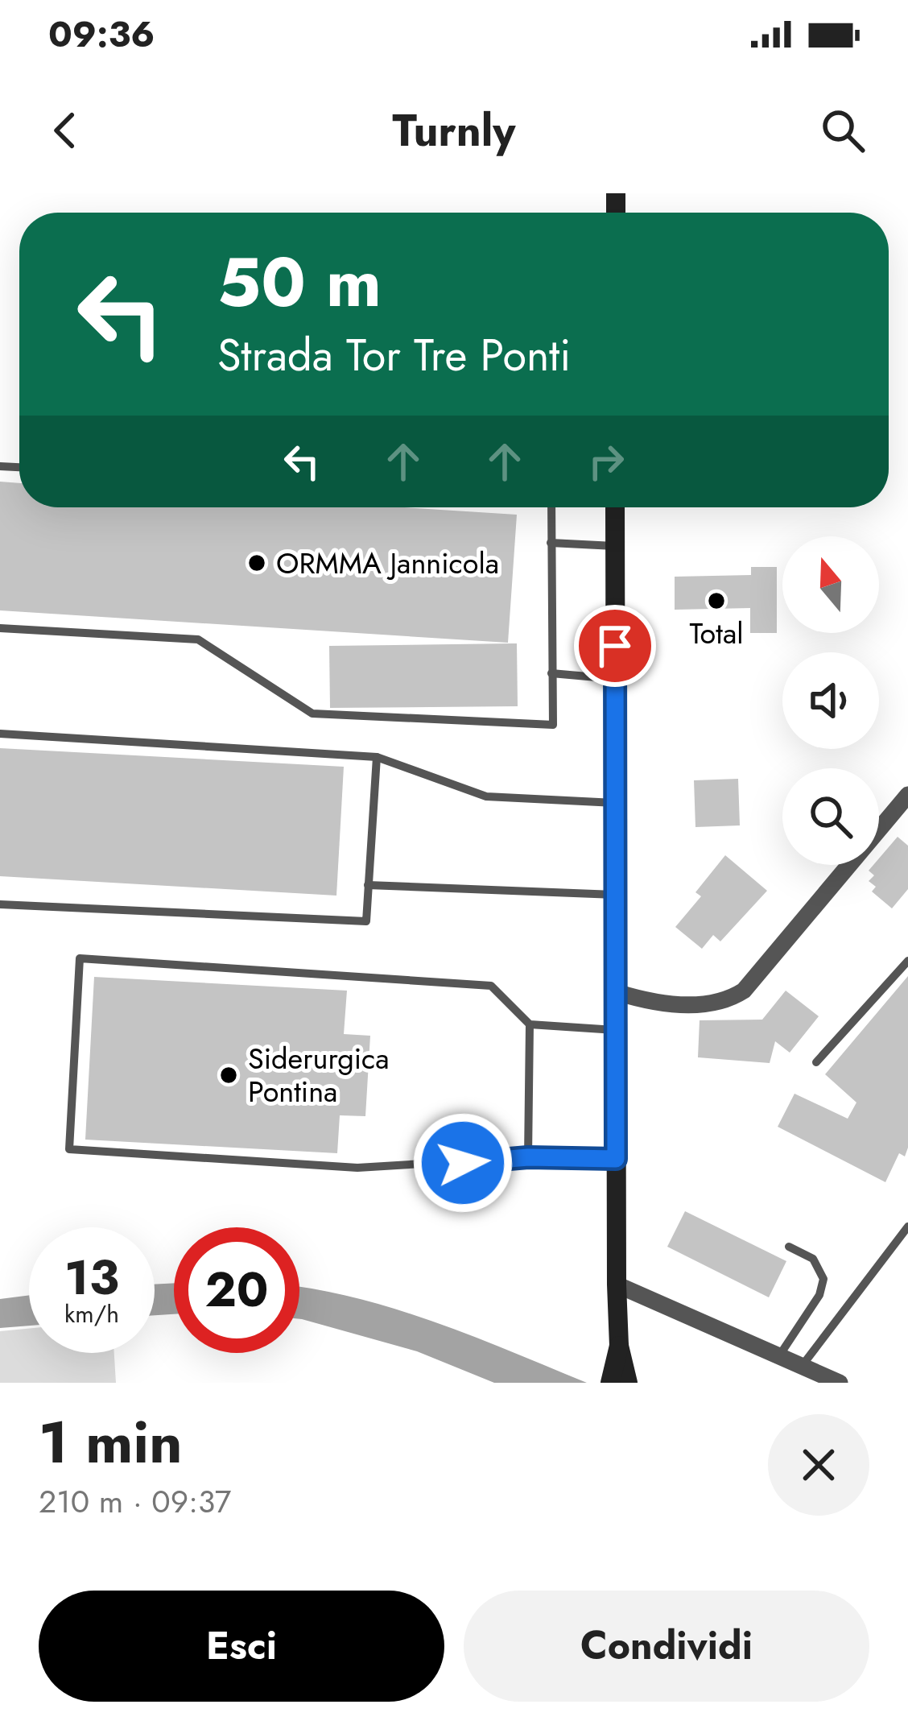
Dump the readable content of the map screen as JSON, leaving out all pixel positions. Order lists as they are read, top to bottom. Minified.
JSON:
{"places":["ORMMA Jannicola","Total","Siderurgica Pontina"],"north":"top","page":{"status":"09:36","header":"Turnly","turn":["50 m","Strada Tor Tre Ponti"],"speed":"13 km/h","limit":"20","heading":["1 min","210 m · 09:37"],"buttons":["Esci","Condividi"]}}
